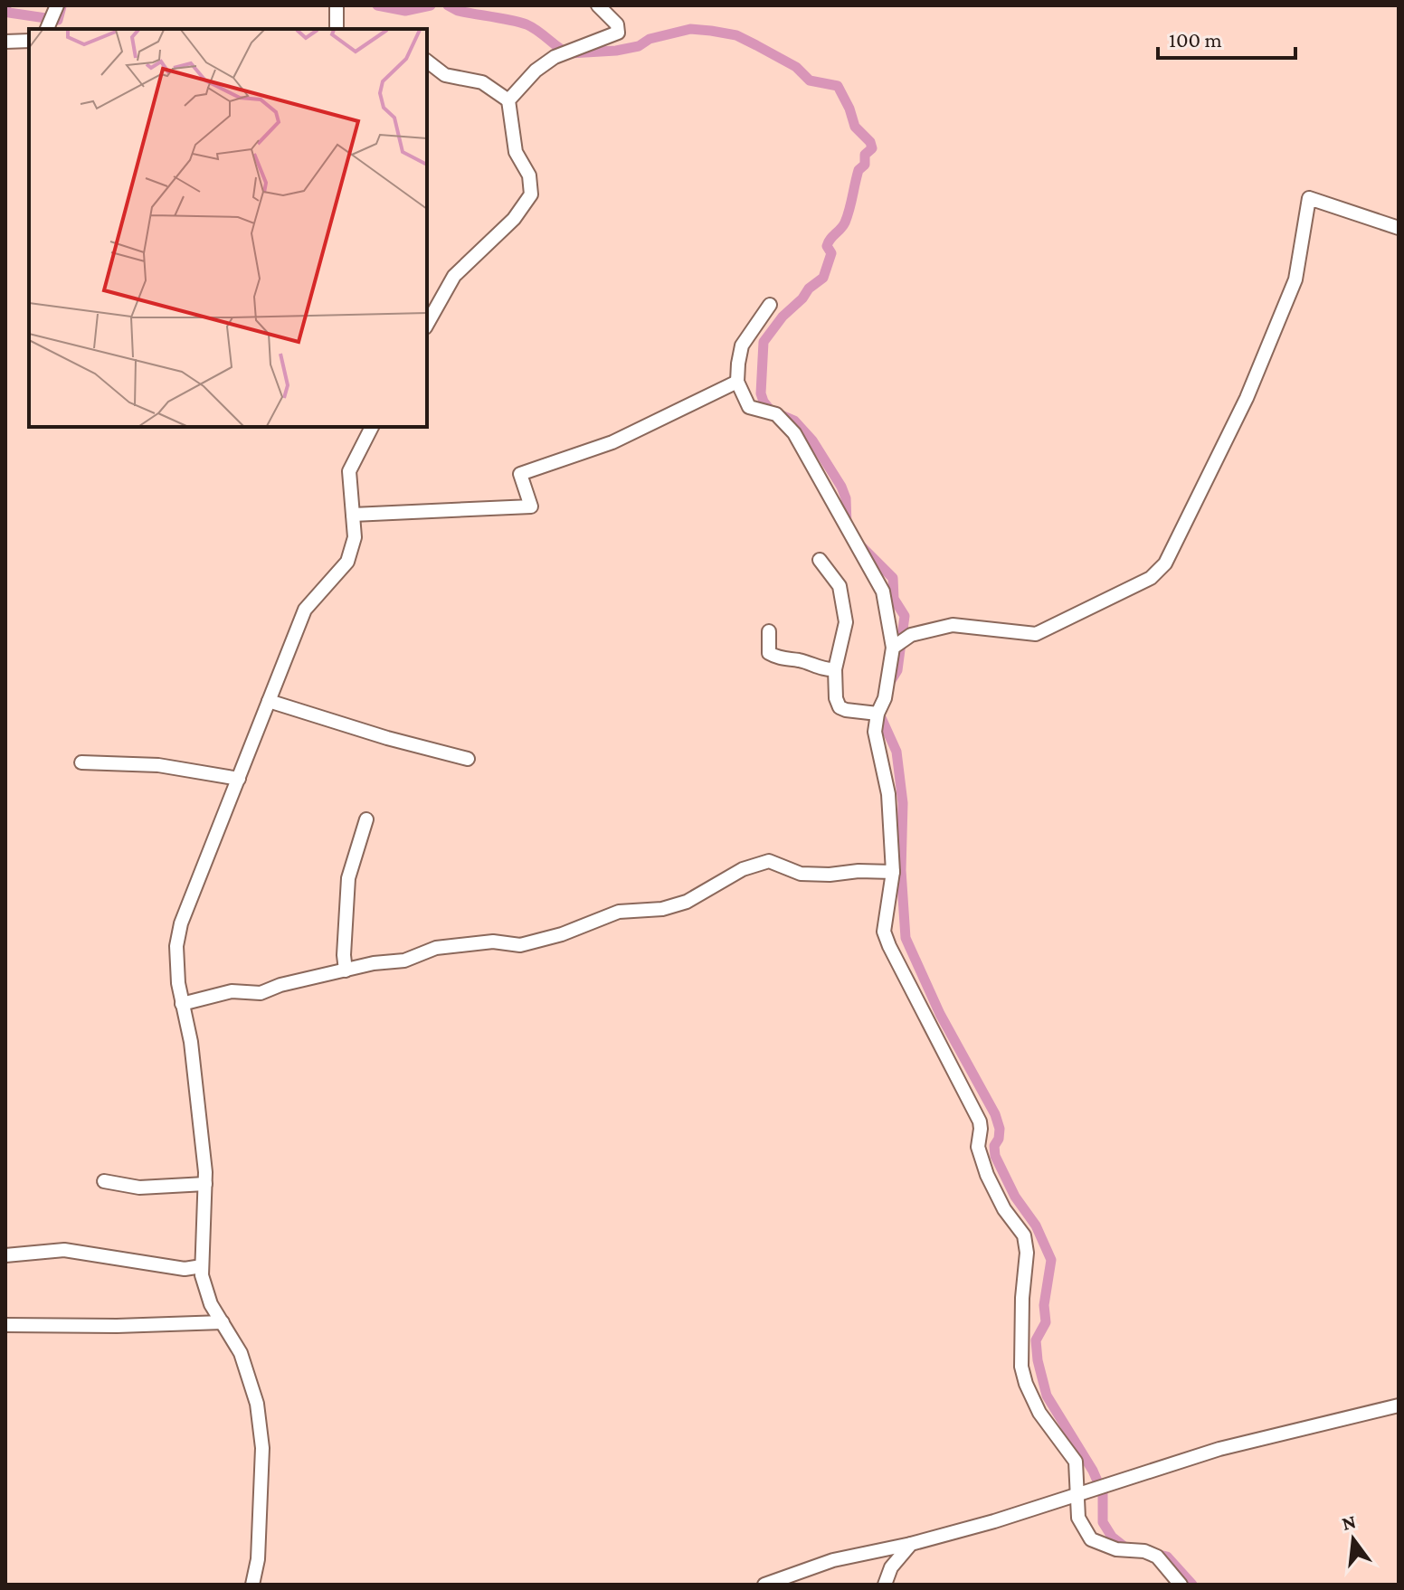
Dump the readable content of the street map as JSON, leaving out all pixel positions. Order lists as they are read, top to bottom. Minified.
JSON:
{"scale_bar":"100 m","north":"top"}
